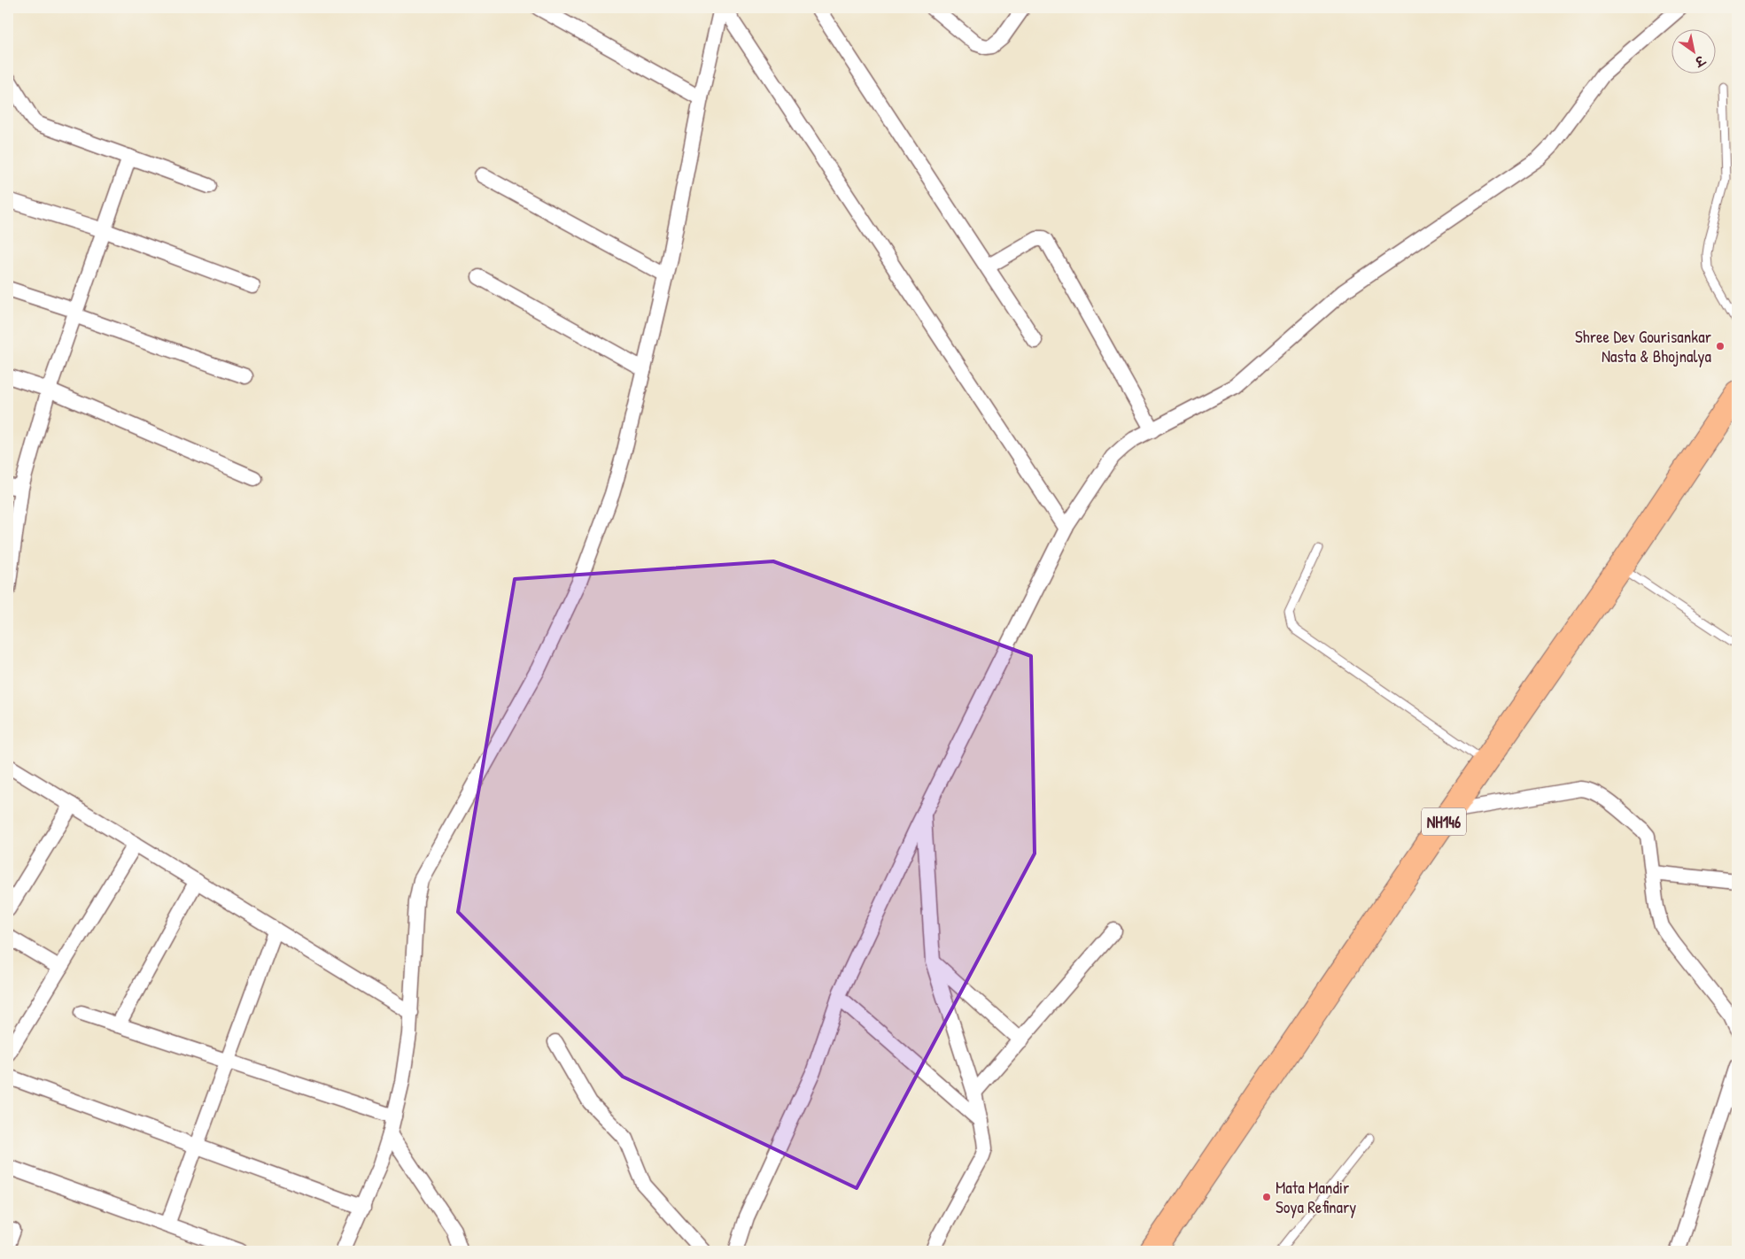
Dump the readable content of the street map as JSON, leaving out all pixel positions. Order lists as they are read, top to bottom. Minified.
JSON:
{"streets":{"highway":["NH146"]},"places":["Shree Dev Gourisankar Nasta & Bhojnalya","Mata Mandir Soya Refinary"],"north":"bottom right"}
